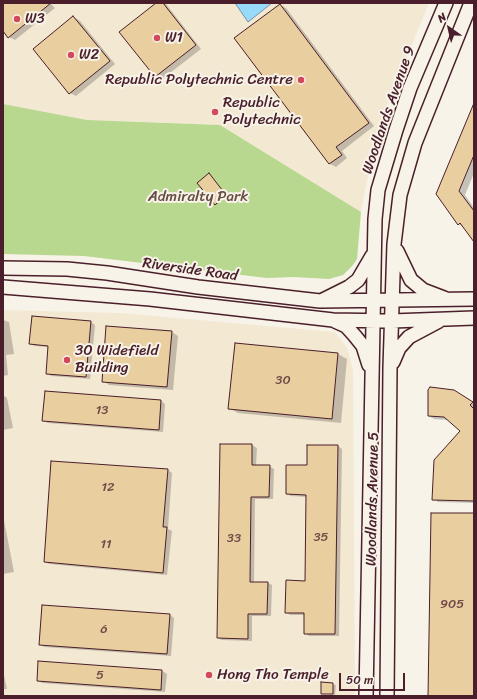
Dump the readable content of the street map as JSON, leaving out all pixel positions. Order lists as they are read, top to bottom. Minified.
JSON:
{"streets":{"main road":["Woodlands Avenue 9","Riverside Road","Woodlands Avenue 5"]},"crossings":[["Woodlands Avenue 9","Riverside Road"],["Woodlands Avenue 9","Woodlands Avenue 5"],["Riverside Road","Woodlands Avenue 5"]],"parks":["Admiralty Park"],"places":["W3","W1","W2","Republic Polytechnic Centre","Republic Polytechnic","30 Widefield Building","Hong Tho Temple"],"house_numbers":["30","13","12","35","33","11","905","6","5"],"scale_bar":"50 m","north":"top left"}
